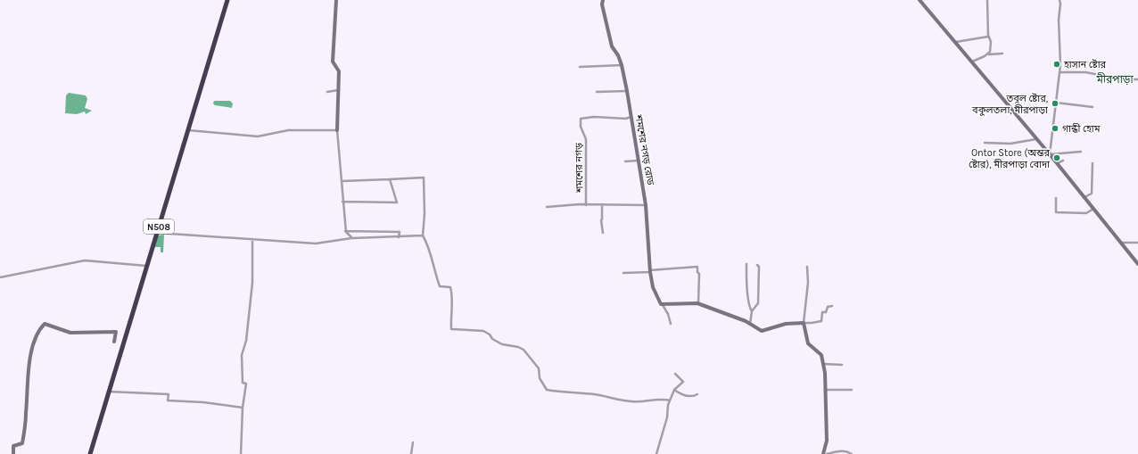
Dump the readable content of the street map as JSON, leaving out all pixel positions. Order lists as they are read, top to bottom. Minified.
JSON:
{"streets":{"highway":["N508"],"street":["শমশের নগড় রোড","শমশের নগড়"]},"crossings":[["শমশের নগড় রোড","শমশের নগড়"]],"districts":["মীরপাড়া"],"places":["হাসান ষ্টোর","তবুল ষ্টোর, বকুলতলা, মীরপাড়া","গান্ধী হোম","Ontor Store (অন্তর ষ্টোর), মীরপাড়া বোদা"]}
